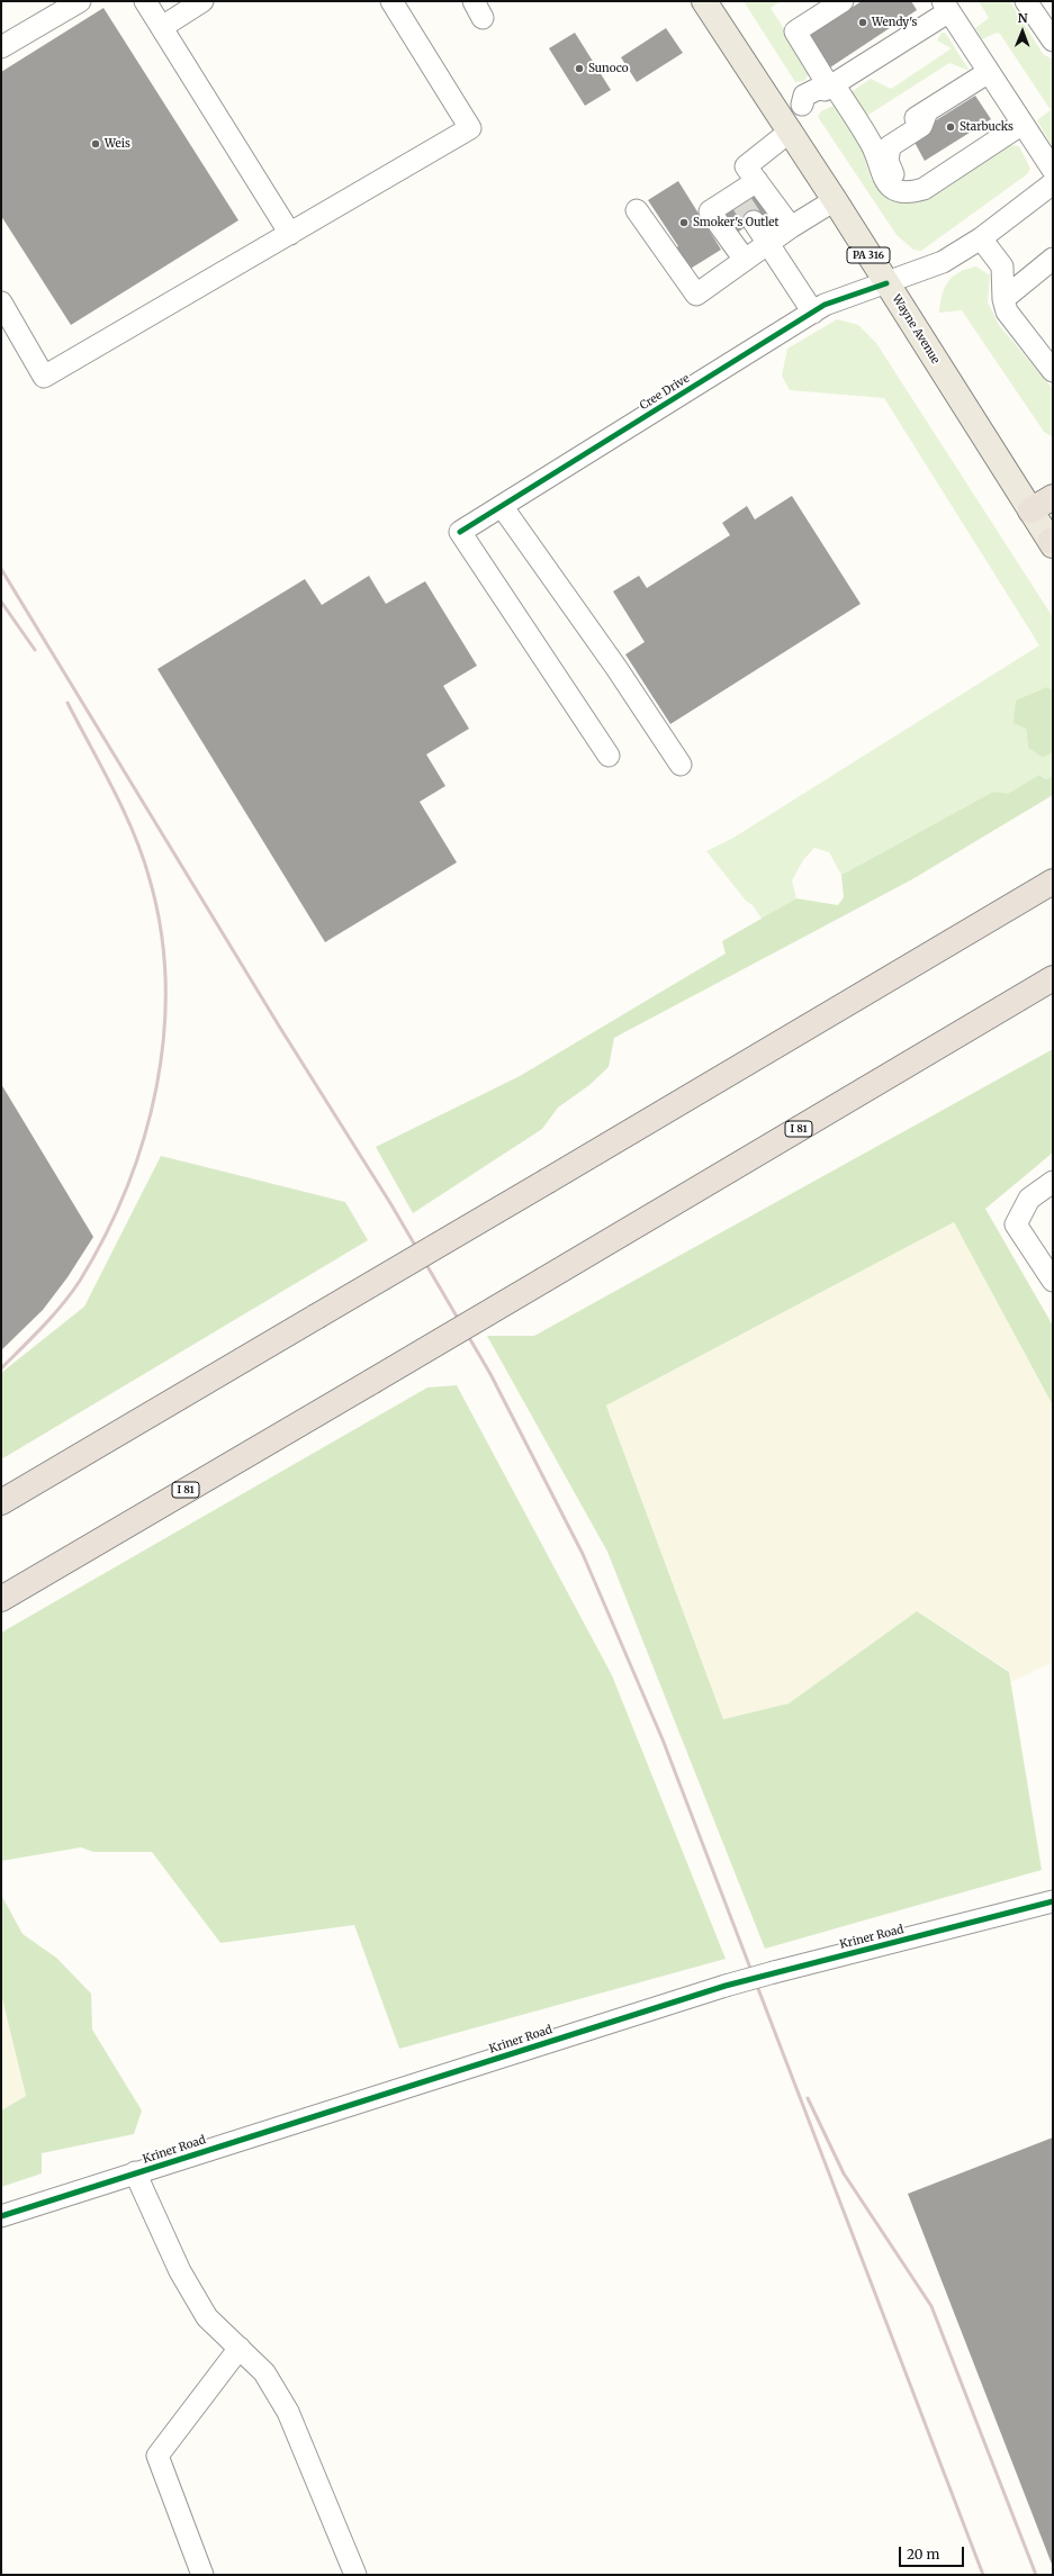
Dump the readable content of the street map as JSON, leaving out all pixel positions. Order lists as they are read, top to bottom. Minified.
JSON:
{"streets":{"highway":["I 81"],"main road":["PA 316","Wayne Avenue"],"street":["Cree Drive","Kriner Road"]},"crossings":[["Wayne Avenue","Cree Drive"]],"places":["Wendy's","Sunoco","Starbucks","Weis","Smoker's Outlet"],"scale_bar":"20 m","north":"top"}
